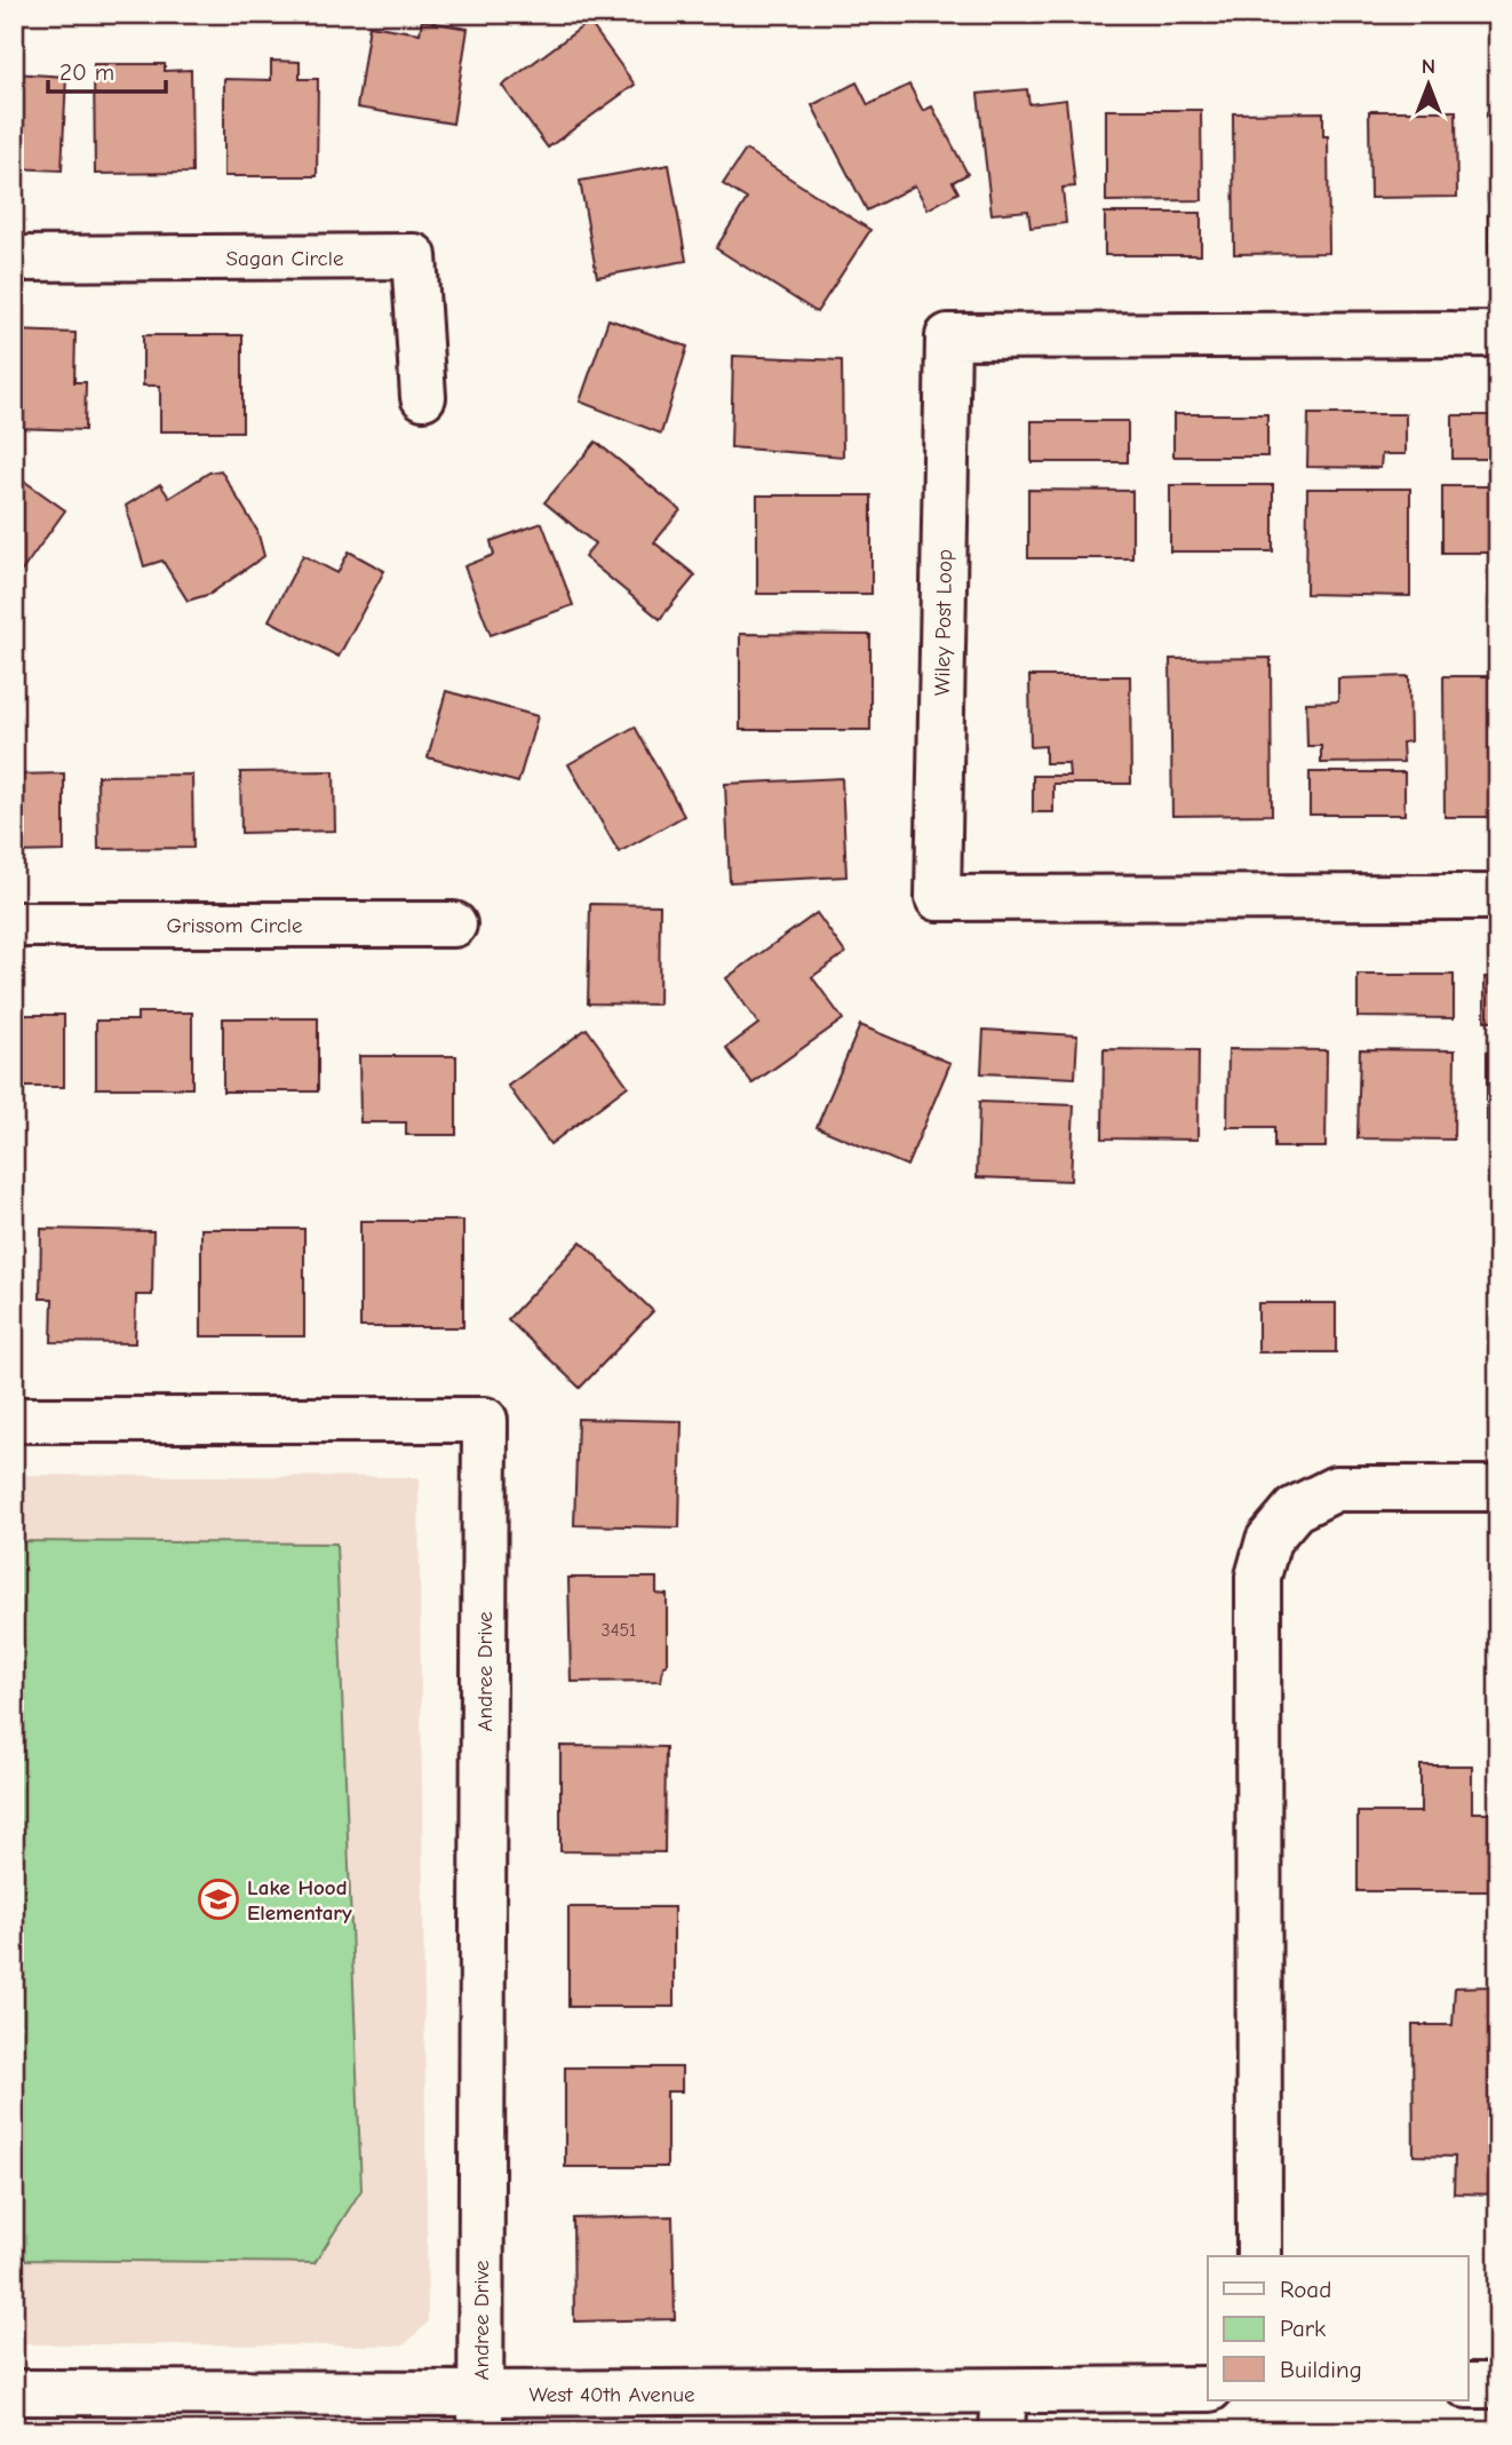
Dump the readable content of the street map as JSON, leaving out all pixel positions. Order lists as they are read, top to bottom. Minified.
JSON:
{"streets":{"street":["Sagan Circle","Wiley Post Loop","Grissom Circle","Andree Drive","West 40th Avenue"]},"crossings":[["Andree Drive","West 40th Avenue"]],"places":{"school or university":["Lake Hood Elementary"]},"house_numbers":["3451"],"legend":["Road","Park","Building"],"scale_bar":"20 m","north":"top"}
